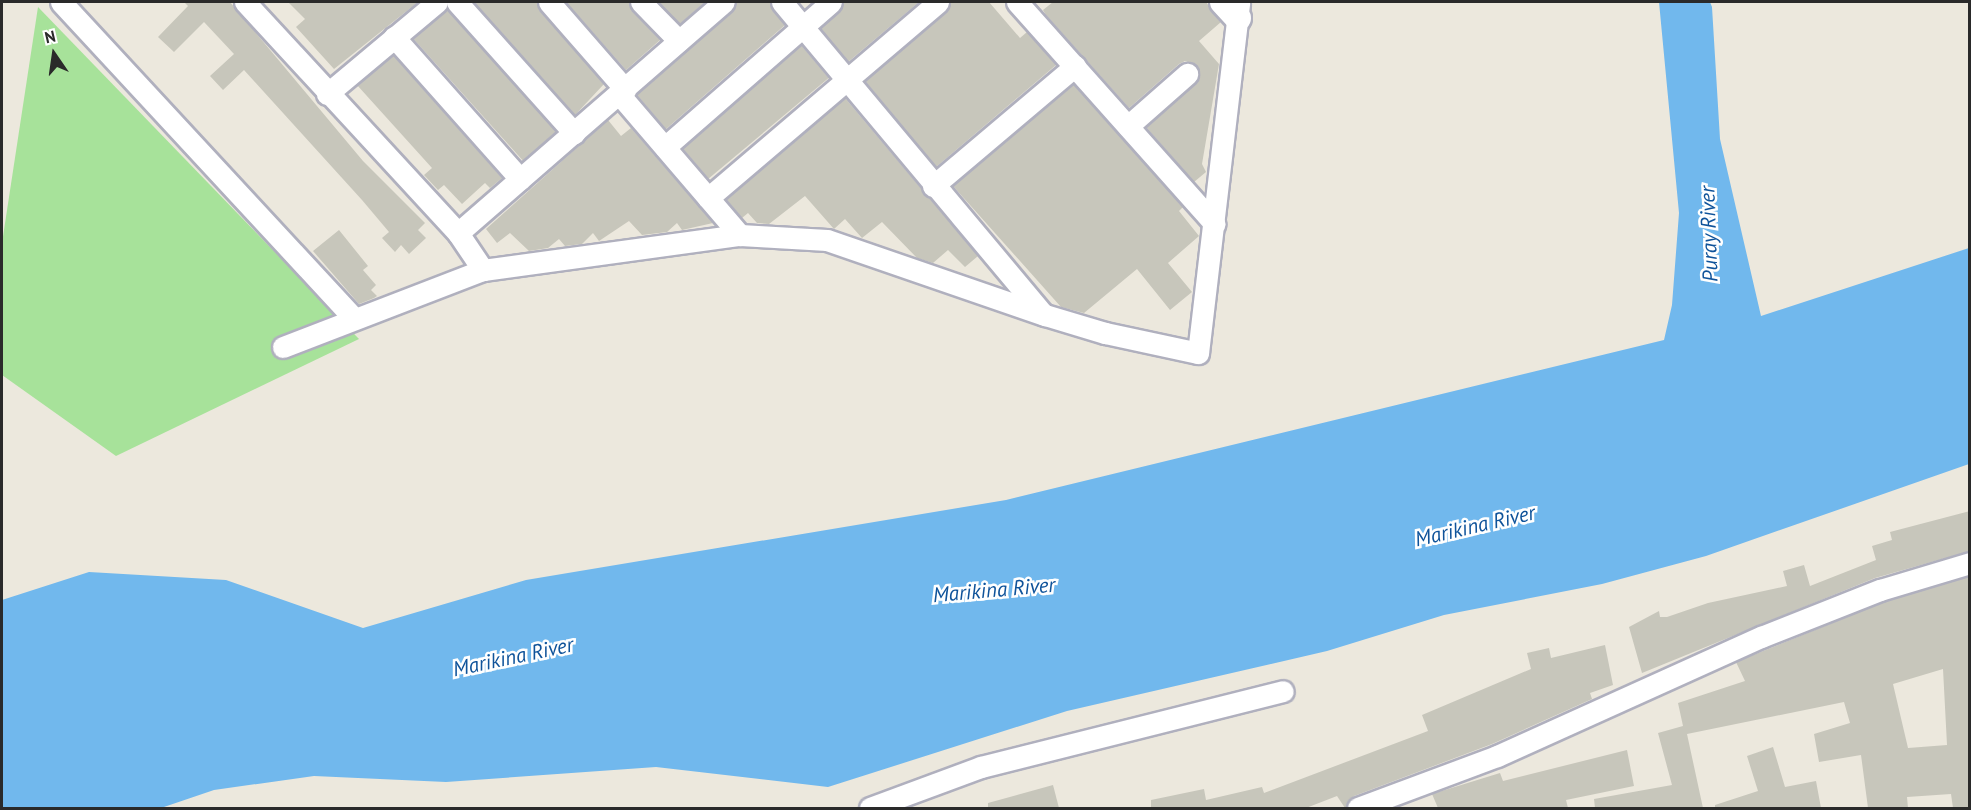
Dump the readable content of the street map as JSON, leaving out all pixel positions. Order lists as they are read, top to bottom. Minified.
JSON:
{"water":["Puray River","Marikina River"],"north":"top"}
